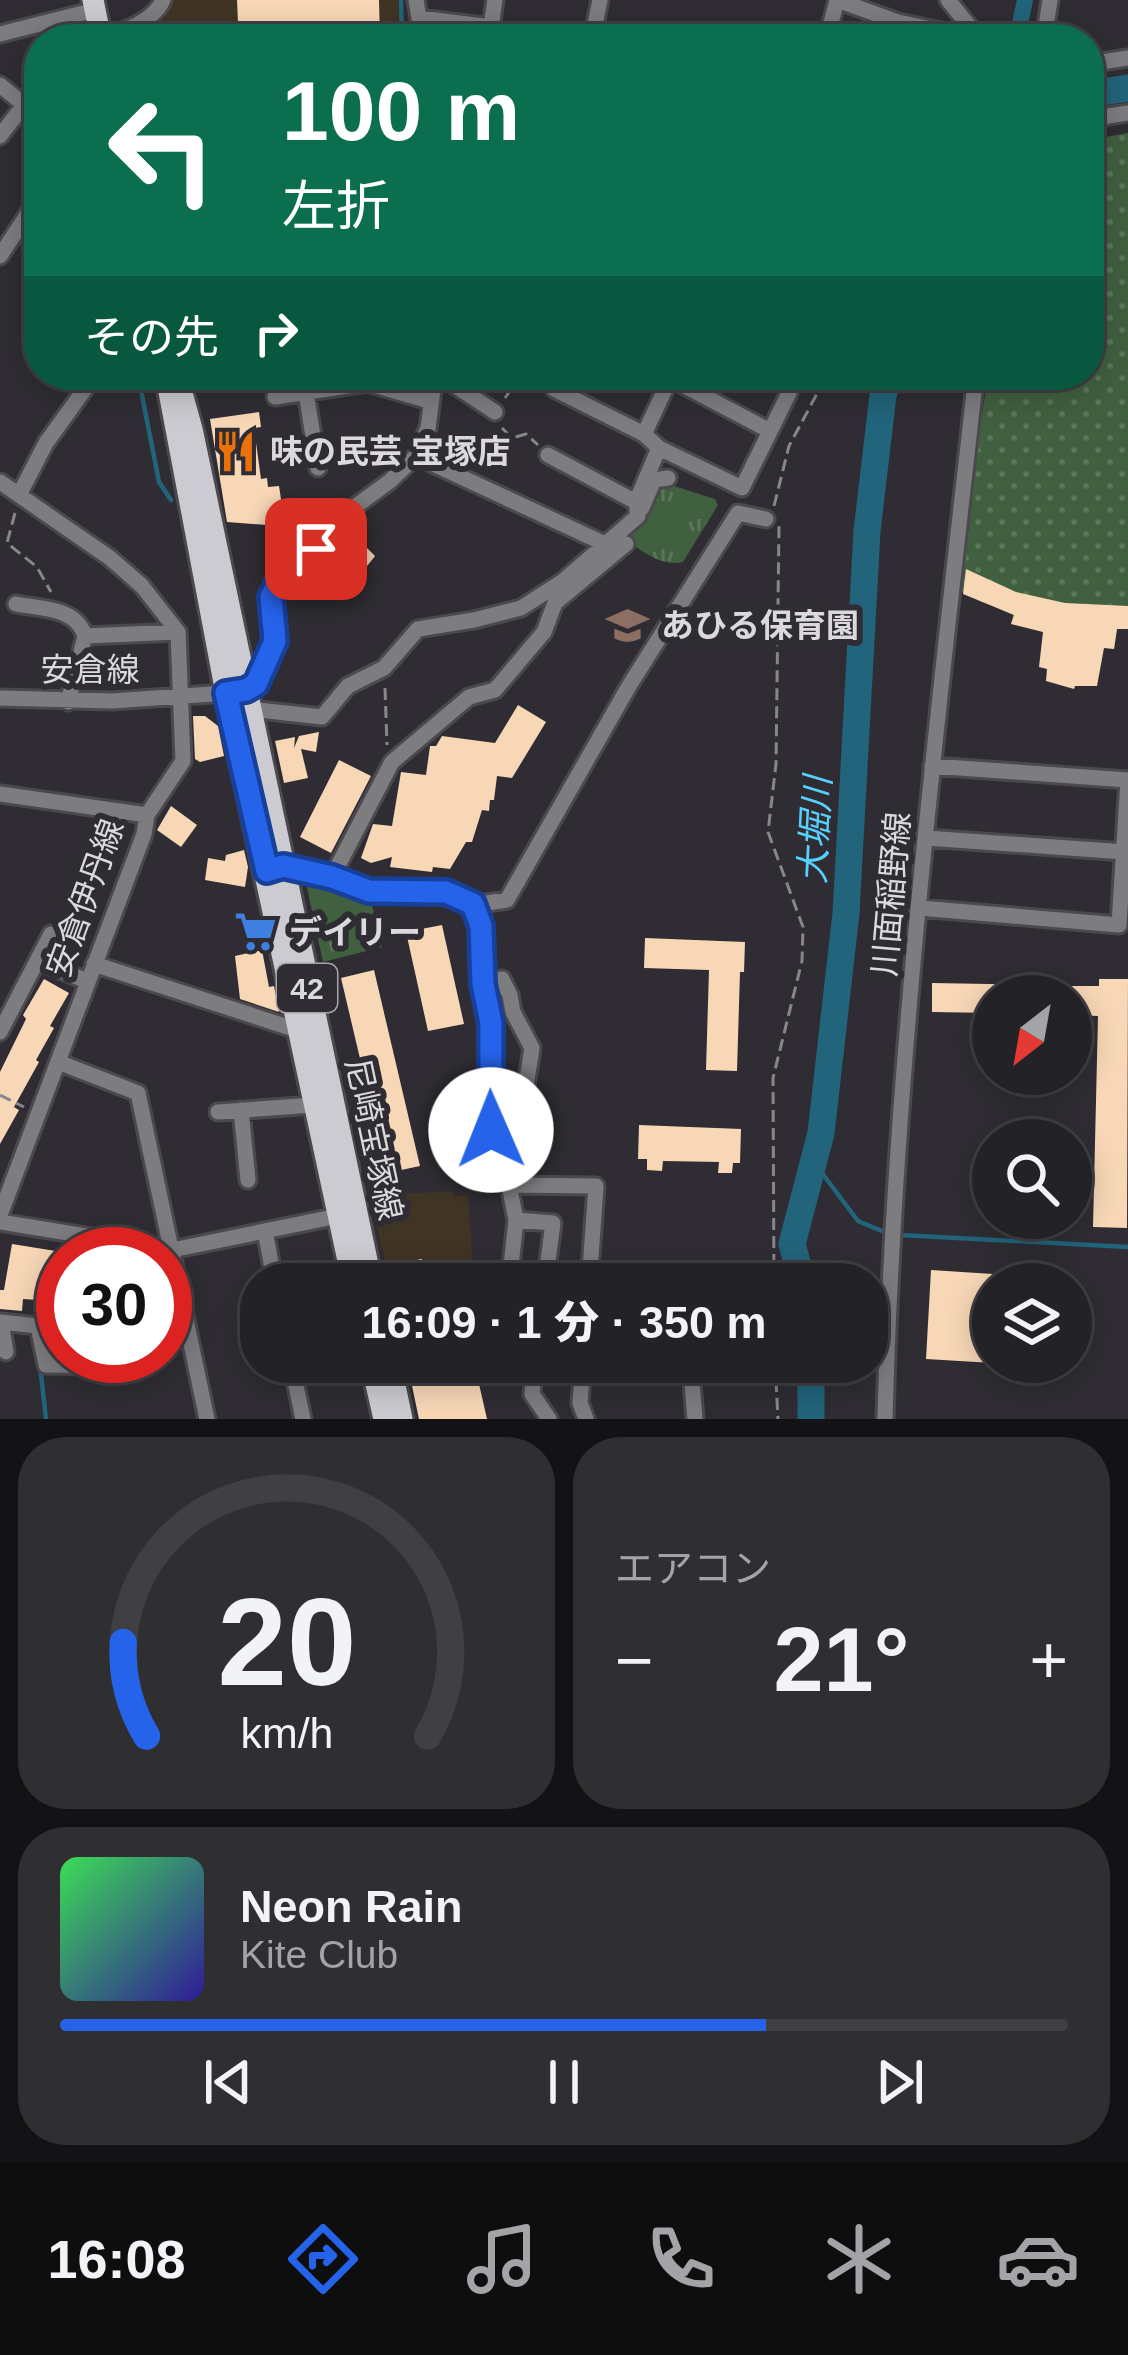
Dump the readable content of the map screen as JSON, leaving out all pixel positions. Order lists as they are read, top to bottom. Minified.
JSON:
{"streets":{"main road":["42","尼崎宝塚線"],"street":["安倉線","川面稲野線","安倉伊丹線"]},"crossings":[["安倉線","安倉伊丹線"]],"water":["大堀川"],"places":{"restaurant":["味の民芸 宝塚店"],"school or university":["あひる保育園"],"supermarket":["デイリー"]},"north":"bottom left","page":{"turn":["100 m","左折"],"then":"その先","limit":"30","trip":"16:09 · 1 分 · 350 m","tile":"エアコン","heat":["−","21°","+"],"song":["Neon Rain","Kite Club"],"tabs":"16:08","gauge":["20","km/h"]}}
